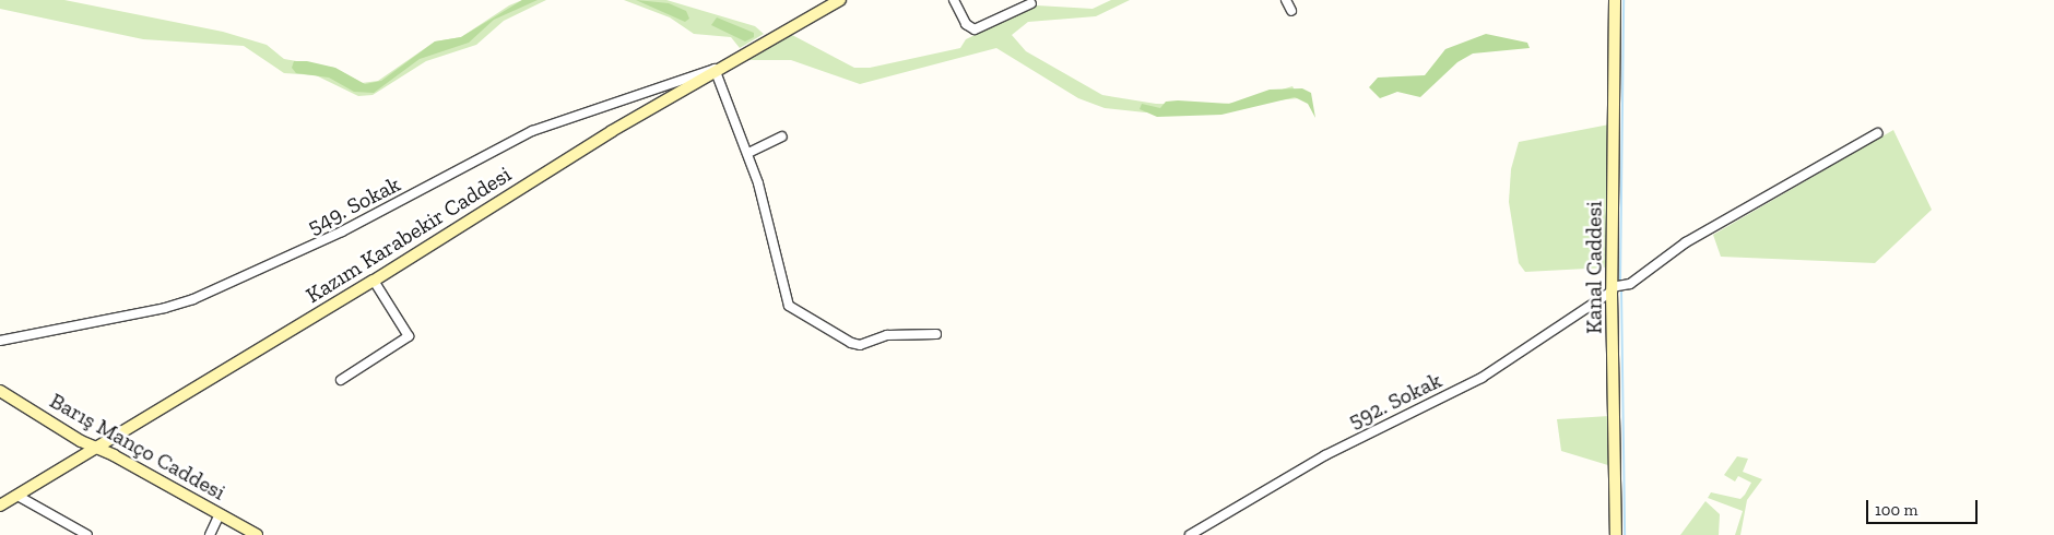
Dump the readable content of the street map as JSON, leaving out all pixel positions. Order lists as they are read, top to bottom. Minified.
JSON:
{"streets":{"street":["549. Sokak","Kazım Karabekir Caddesi","Kanal Caddesi","592. Sokak","Barış Manço Caddesi"]},"crossings":[["549. Sokak","Kazım Karabekir Caddesi"],["Kazım Karabekir Caddesi","Barış Manço Caddesi"],["Kanal Caddesi","592. Sokak"]],"scale_bar":"100 m"}
